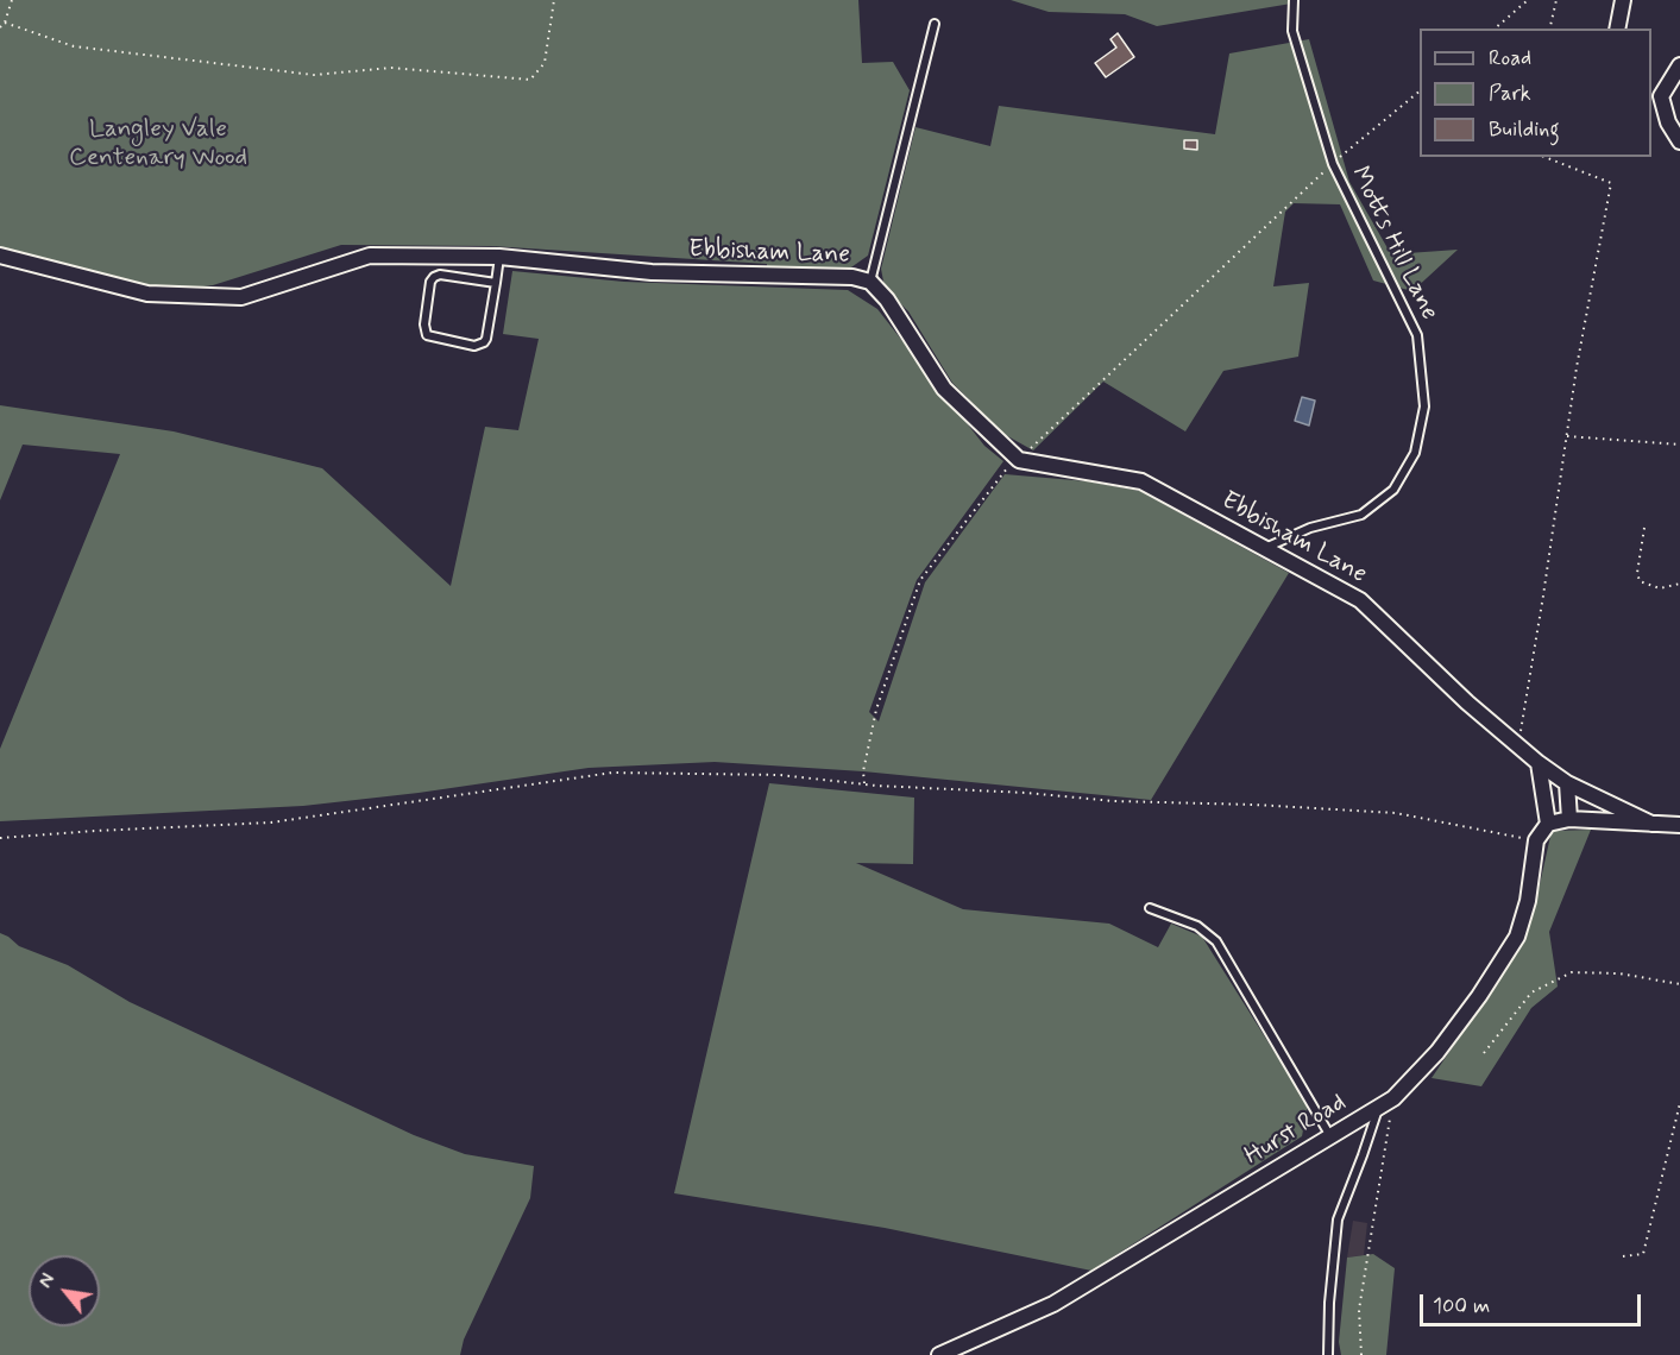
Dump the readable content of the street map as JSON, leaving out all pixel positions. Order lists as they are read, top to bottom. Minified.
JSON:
{"streets":{"street":["Ebbisham Lane","Hurst Road"],"lane":["Motts Hill Lane"]},"crossings":[["Motts Hill Lane","Ebbisham Lane"],["Ebbisham Lane","Hurst Road"]],"parks":["Langley Vale Centenary Wood"],"legend":["Road","Park","Building"],"scale_bar":"100 m","north":"top left"}
